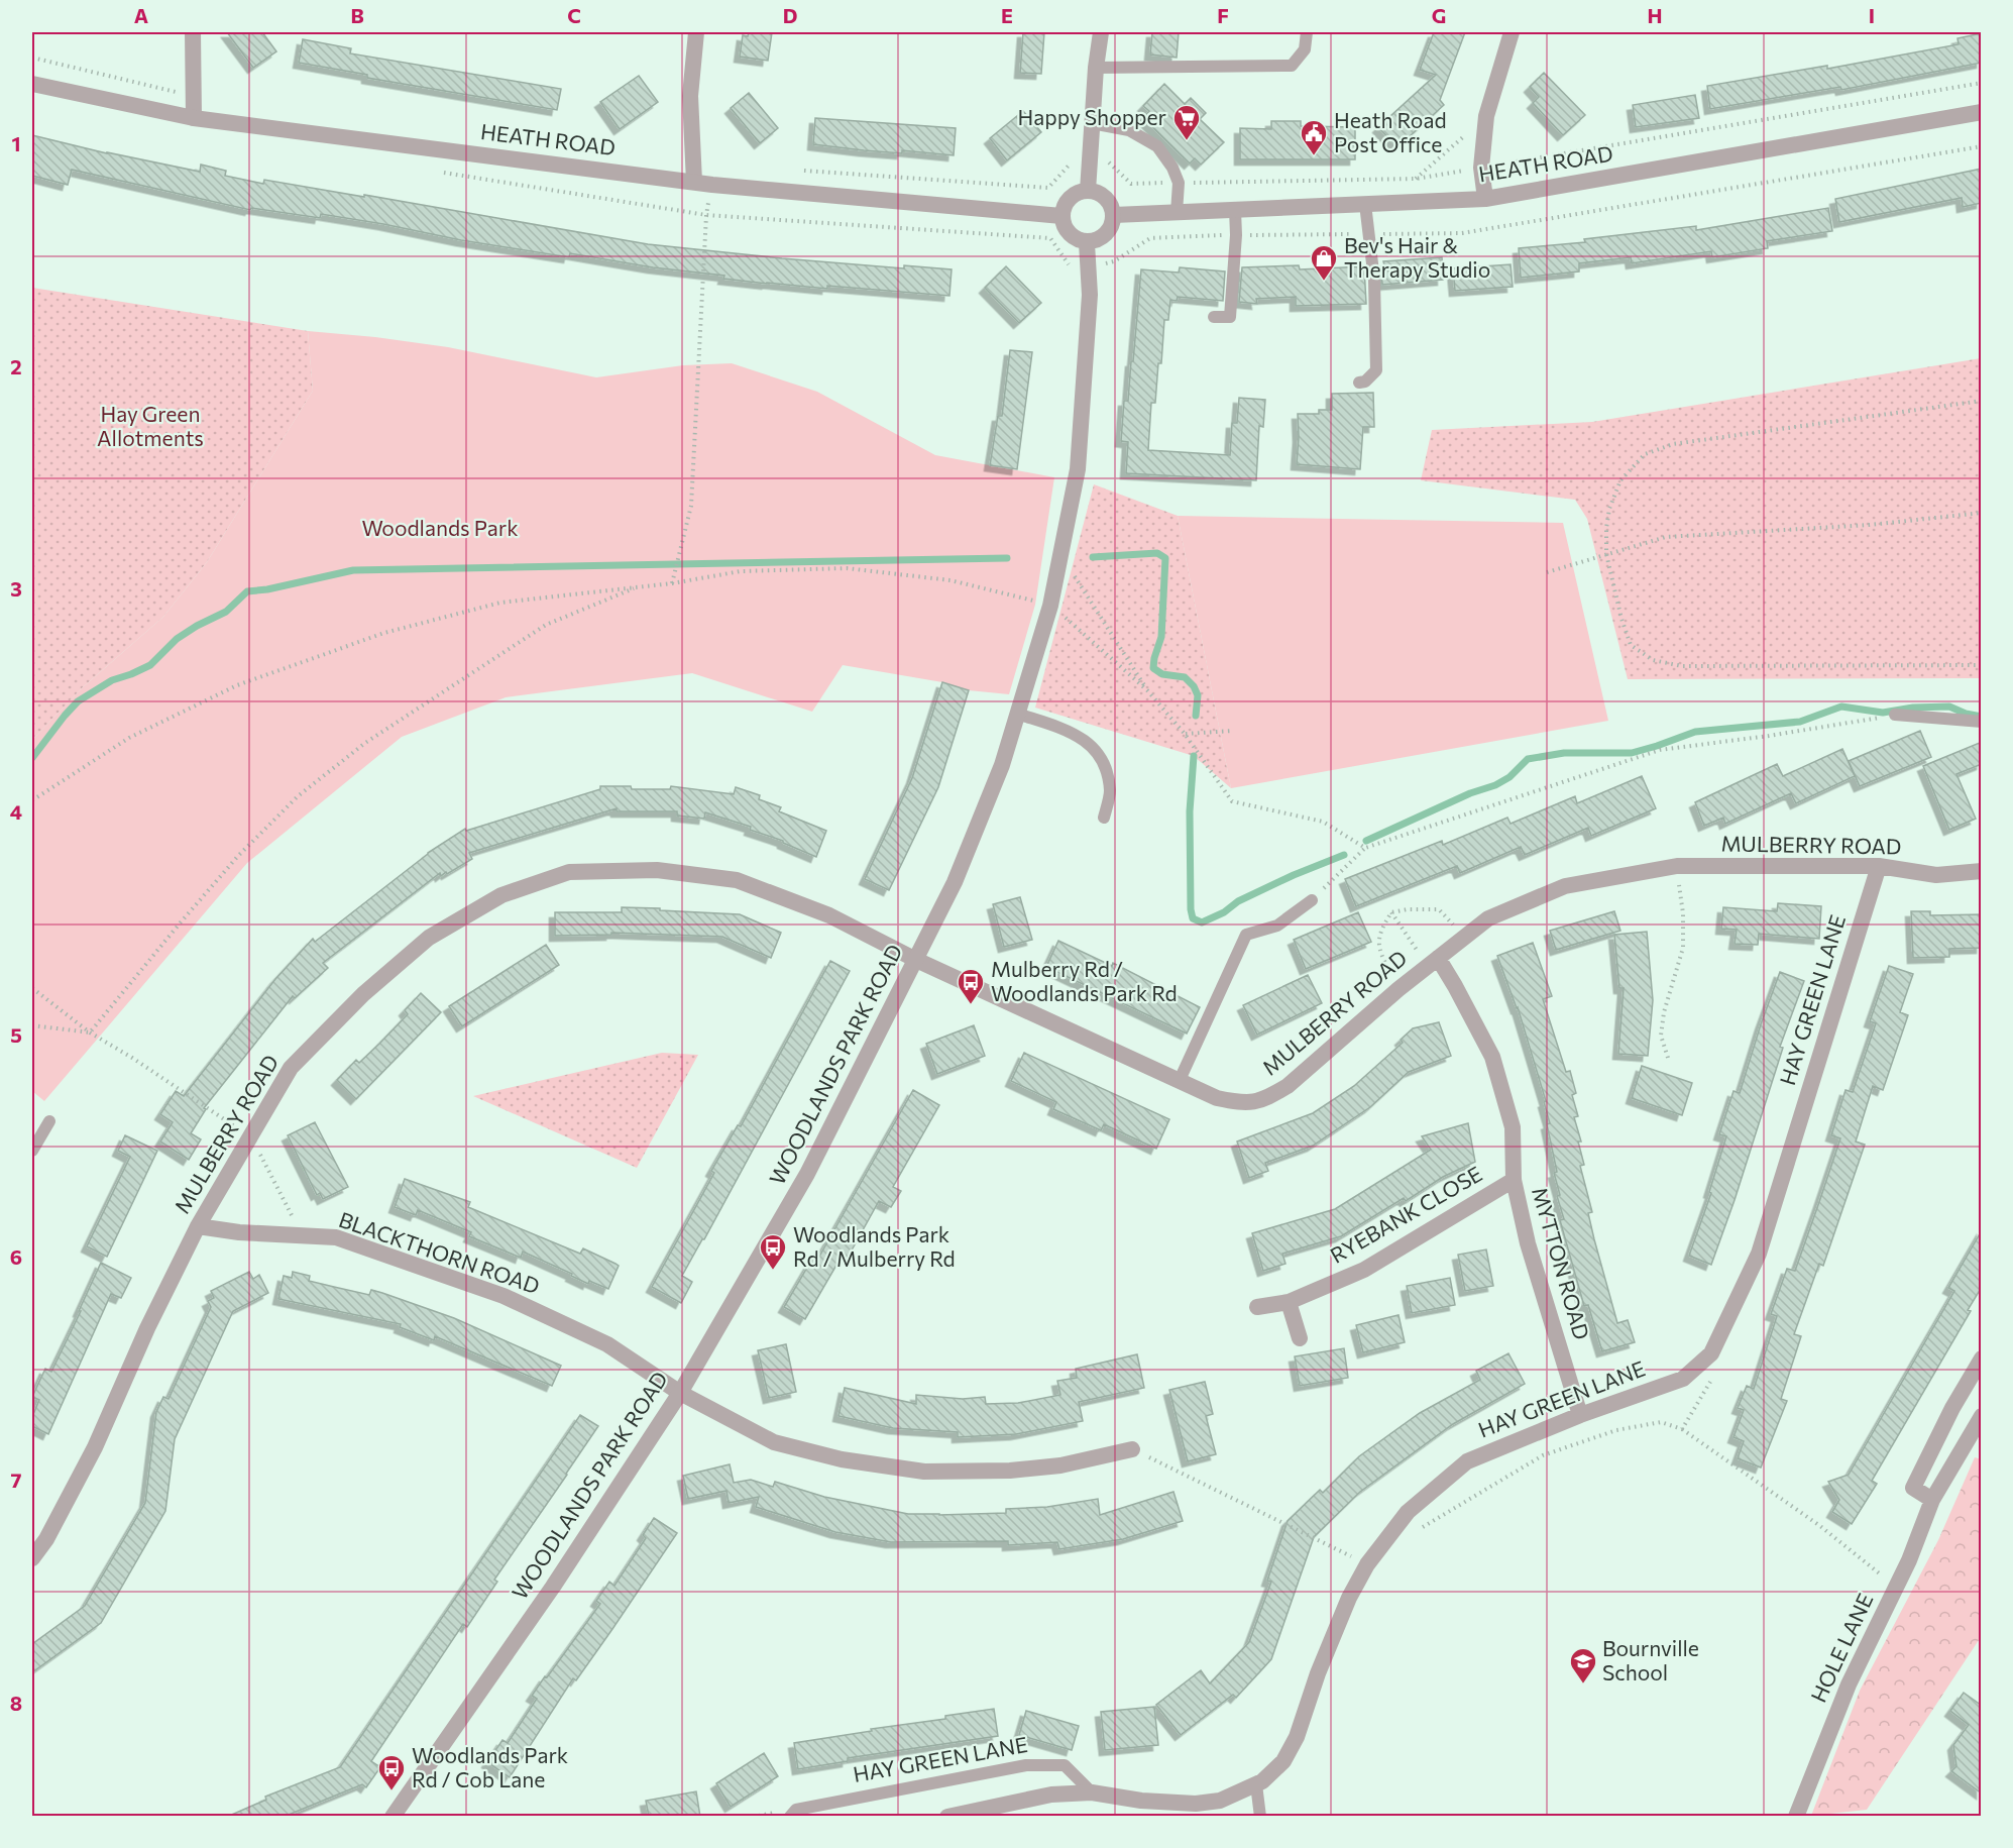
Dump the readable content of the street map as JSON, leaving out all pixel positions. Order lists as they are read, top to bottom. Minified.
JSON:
{"streets":{"street":["HEATH ROAD","MULBERRY ROAD","HAY GREEN LANE","WOODLANDS PARK ROAD","RYEBANK CLOSE","BLACKTHORN ROAD","MYTTON ROAD","HOLE LANE"]},"crossings":[["HEATH ROAD","WOODLANDS PARK ROAD"],["MULBERRY ROAD","HAY GREEN LANE"],["MULBERRY ROAD","WOODLANDS PARK ROAD"],["MULBERRY ROAD","BLACKTHORN ROAD"],["MULBERRY ROAD","MYTTON ROAD"],["HAY GREEN LANE","MYTTON ROAD"],["WOODLANDS PARK ROAD","BLACKTHORN ROAD"],["RYEBANK CLOSE","MYTTON ROAD"]],"parks":["Hay Green Allotments","Woodlands Park"],"places":{"supermarket":["Happy Shopper"],"public building":["Heath Road Post Office"],"shop":["Bev's Hair & Therapy Studio"],"bus stop":["Mulberry Rd / Woodlands Park Rd","Woodlands Park Rd / Mulberry Rd","Woodlands Park Rd / Cob Lane"],"school or university":["Bournville School"]},"grid":{"columns":["A","B","C","D","E","F","G","H","I"],"rows":["1","2","3","4","5","6","7","8"]}}
